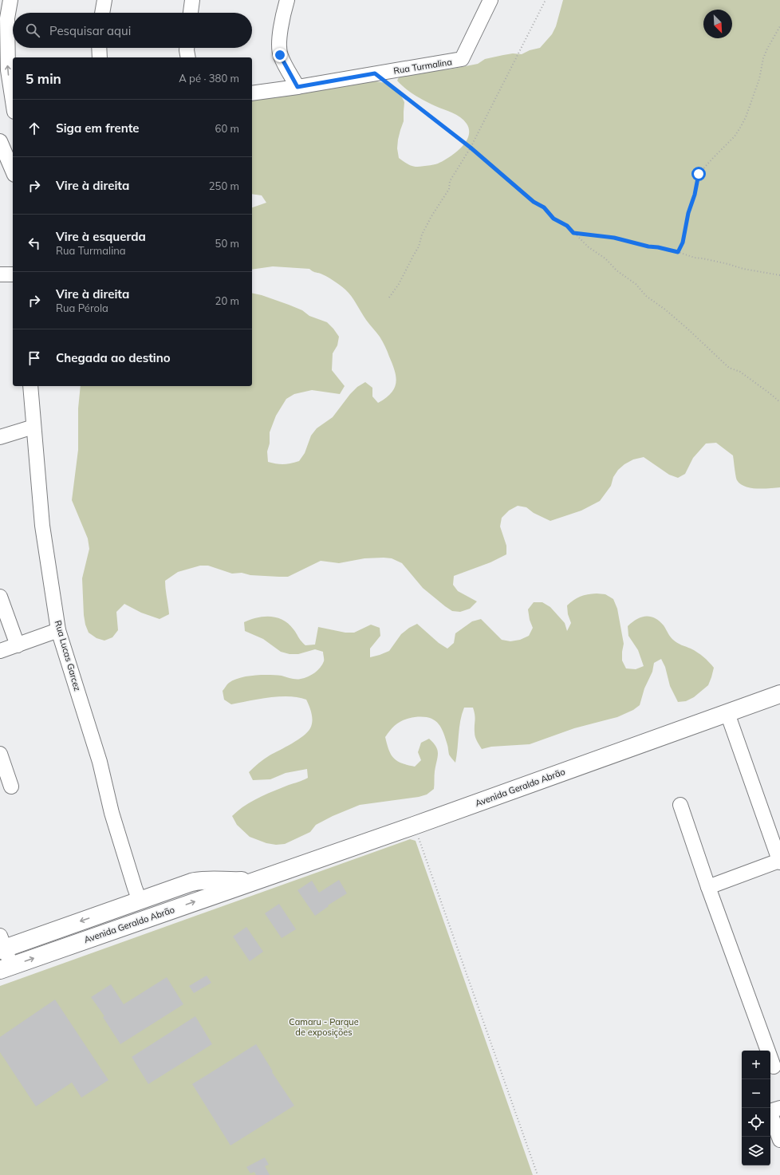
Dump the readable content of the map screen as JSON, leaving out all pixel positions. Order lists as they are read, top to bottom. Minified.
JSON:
{"streets":{"main road":["Avenida Geraldo Abrão"],"street":["Rua Turmalina","Rua Lucas Garcez"]},"crossings":[["Rua Lucas Garcez","Avenida Geraldo Abrão"]],"parks":["Camaru - Parque de exposições"],"north":"bottom right","page":{"search":"Pesquisar aqui","heading":["5 min","A pé · 380 m"],"list":[["Siga em frente","60 m"],["Vire à direita","250 m"],["Vire à esquerda","Rua Turmalina","50 m"],["Vire à direita","Rua Pérola","20 m"],"Chegada ao destino"],"map_buttons":["+","−"]}}
